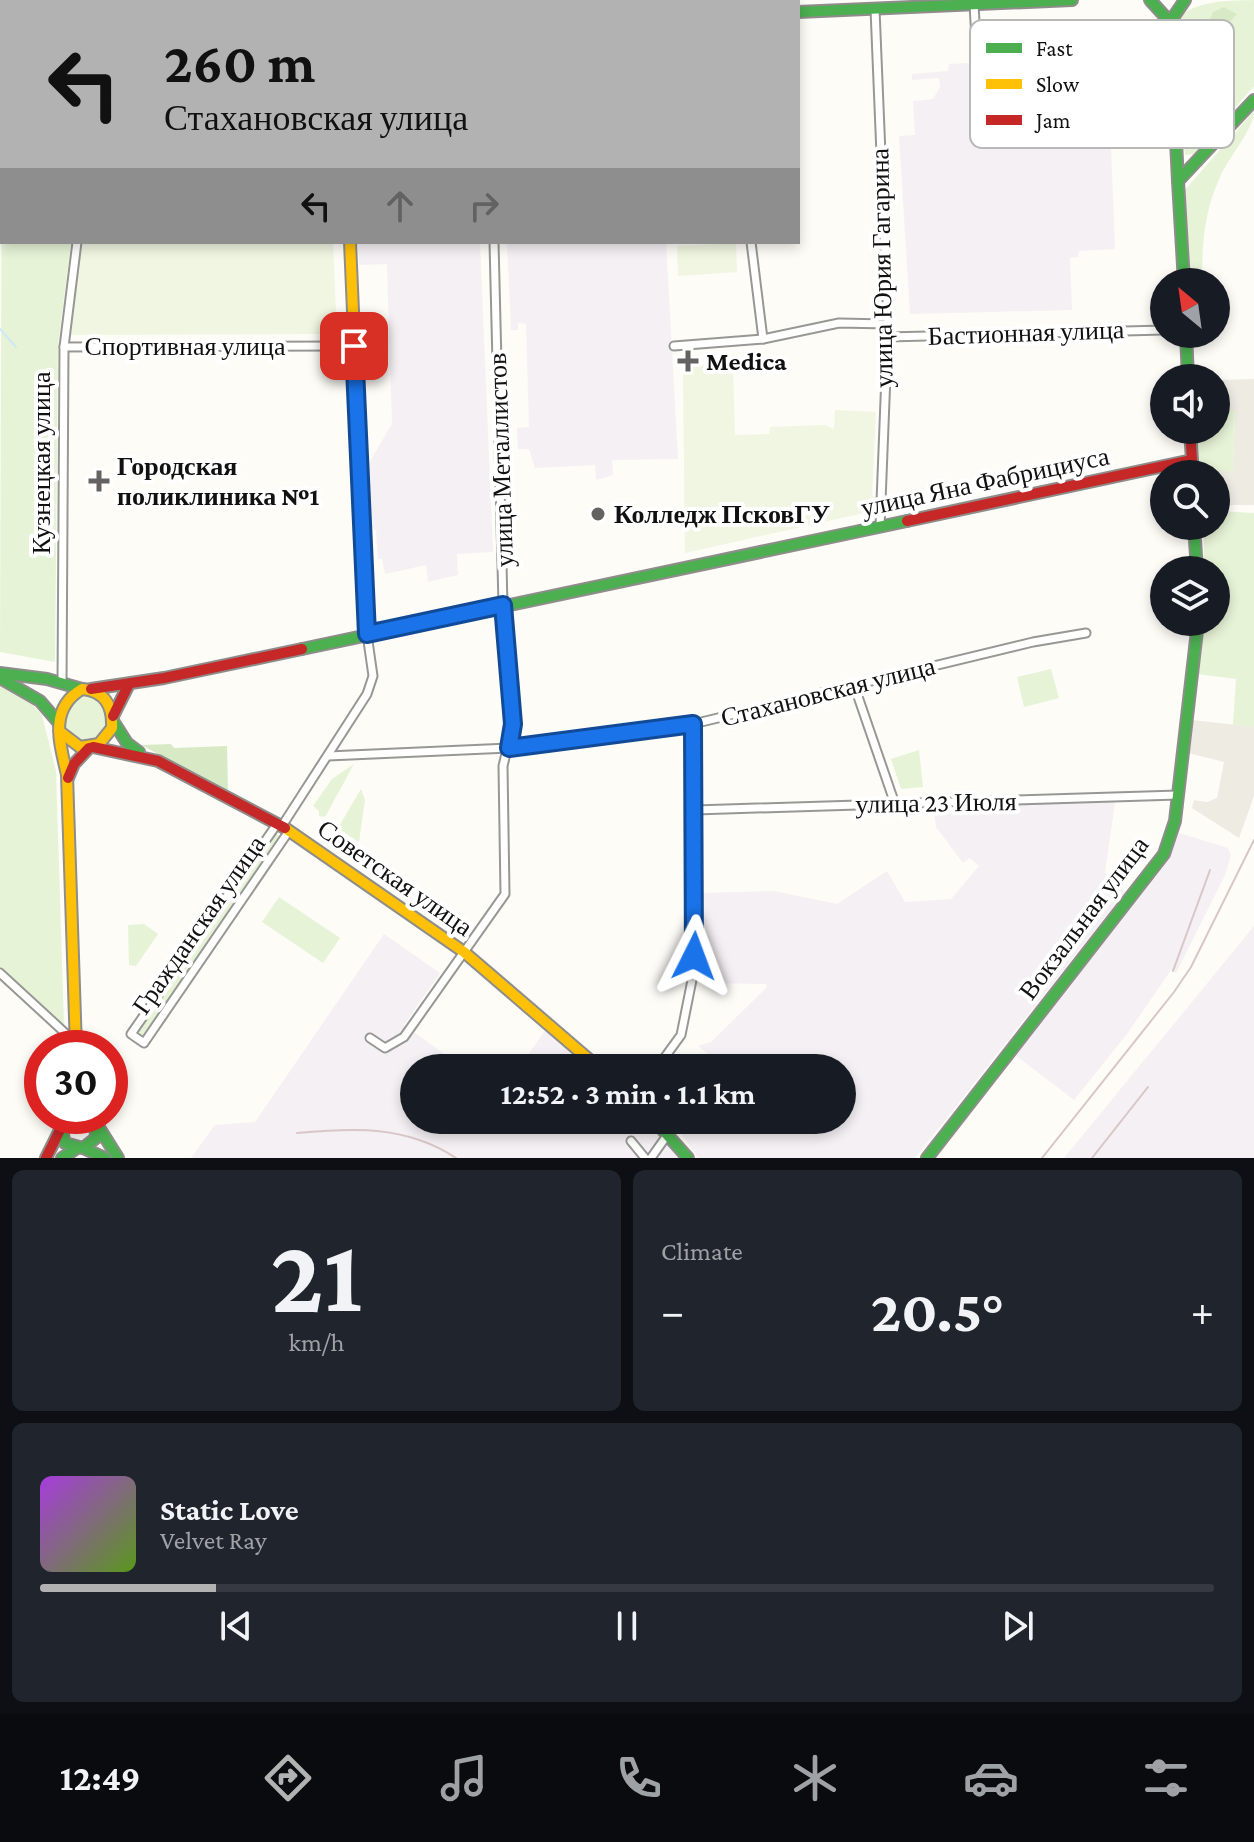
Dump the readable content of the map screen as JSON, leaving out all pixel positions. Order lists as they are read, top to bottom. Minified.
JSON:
{"streets":{"main road":["улица Яна Фабрициуса","Советская улица","Вокзальная улица","Гражданская улица"],"street":["улица Юрия Гагарина","Бастионная улица","Спортивная улица","улица Металлистов","Кузнецкая улица","Стахановская улица","улица 23 Июля"]},"crossings":[["улица Юрия Гагарина","Бастионная улица"],["улица Юрия Гагарина","улица Яна Фабрициуса"],["Спортивная улица","Кузнецкая улица"],["Спортивная улица","Гражданская улица"],["улица Металлистов","улица Яна Фабрициуса"],["улица Металлистов","Стахановская улица"],["улица Металлистов","Советская улица"],["улица Яна Фабрициуса","Советская улица"],["улица Яна Фабрициуса","Гражданская улица"],["Стахановская улица","Гражданская улица"],["улица 23 Июля","Вокзальная улица"],["Советская улица","Гражданская улица"]],"places":{"health":["Medica","Городская поликлиника №1"],"other":["Колледж ПсковГУ"]},"legend":["Fast","Slow","Jam"],"north":"top left","page":{"turn":["260 m","Стахановская улица"],"limit":"30","trip":"12:52 · 3 min · 1.1 km","tile":[["21","km/h"],"Climate"],"heat":["−","20.5°","+"],"song":["Static Love","Velvet Ray"],"tabs":"12:49"}}
